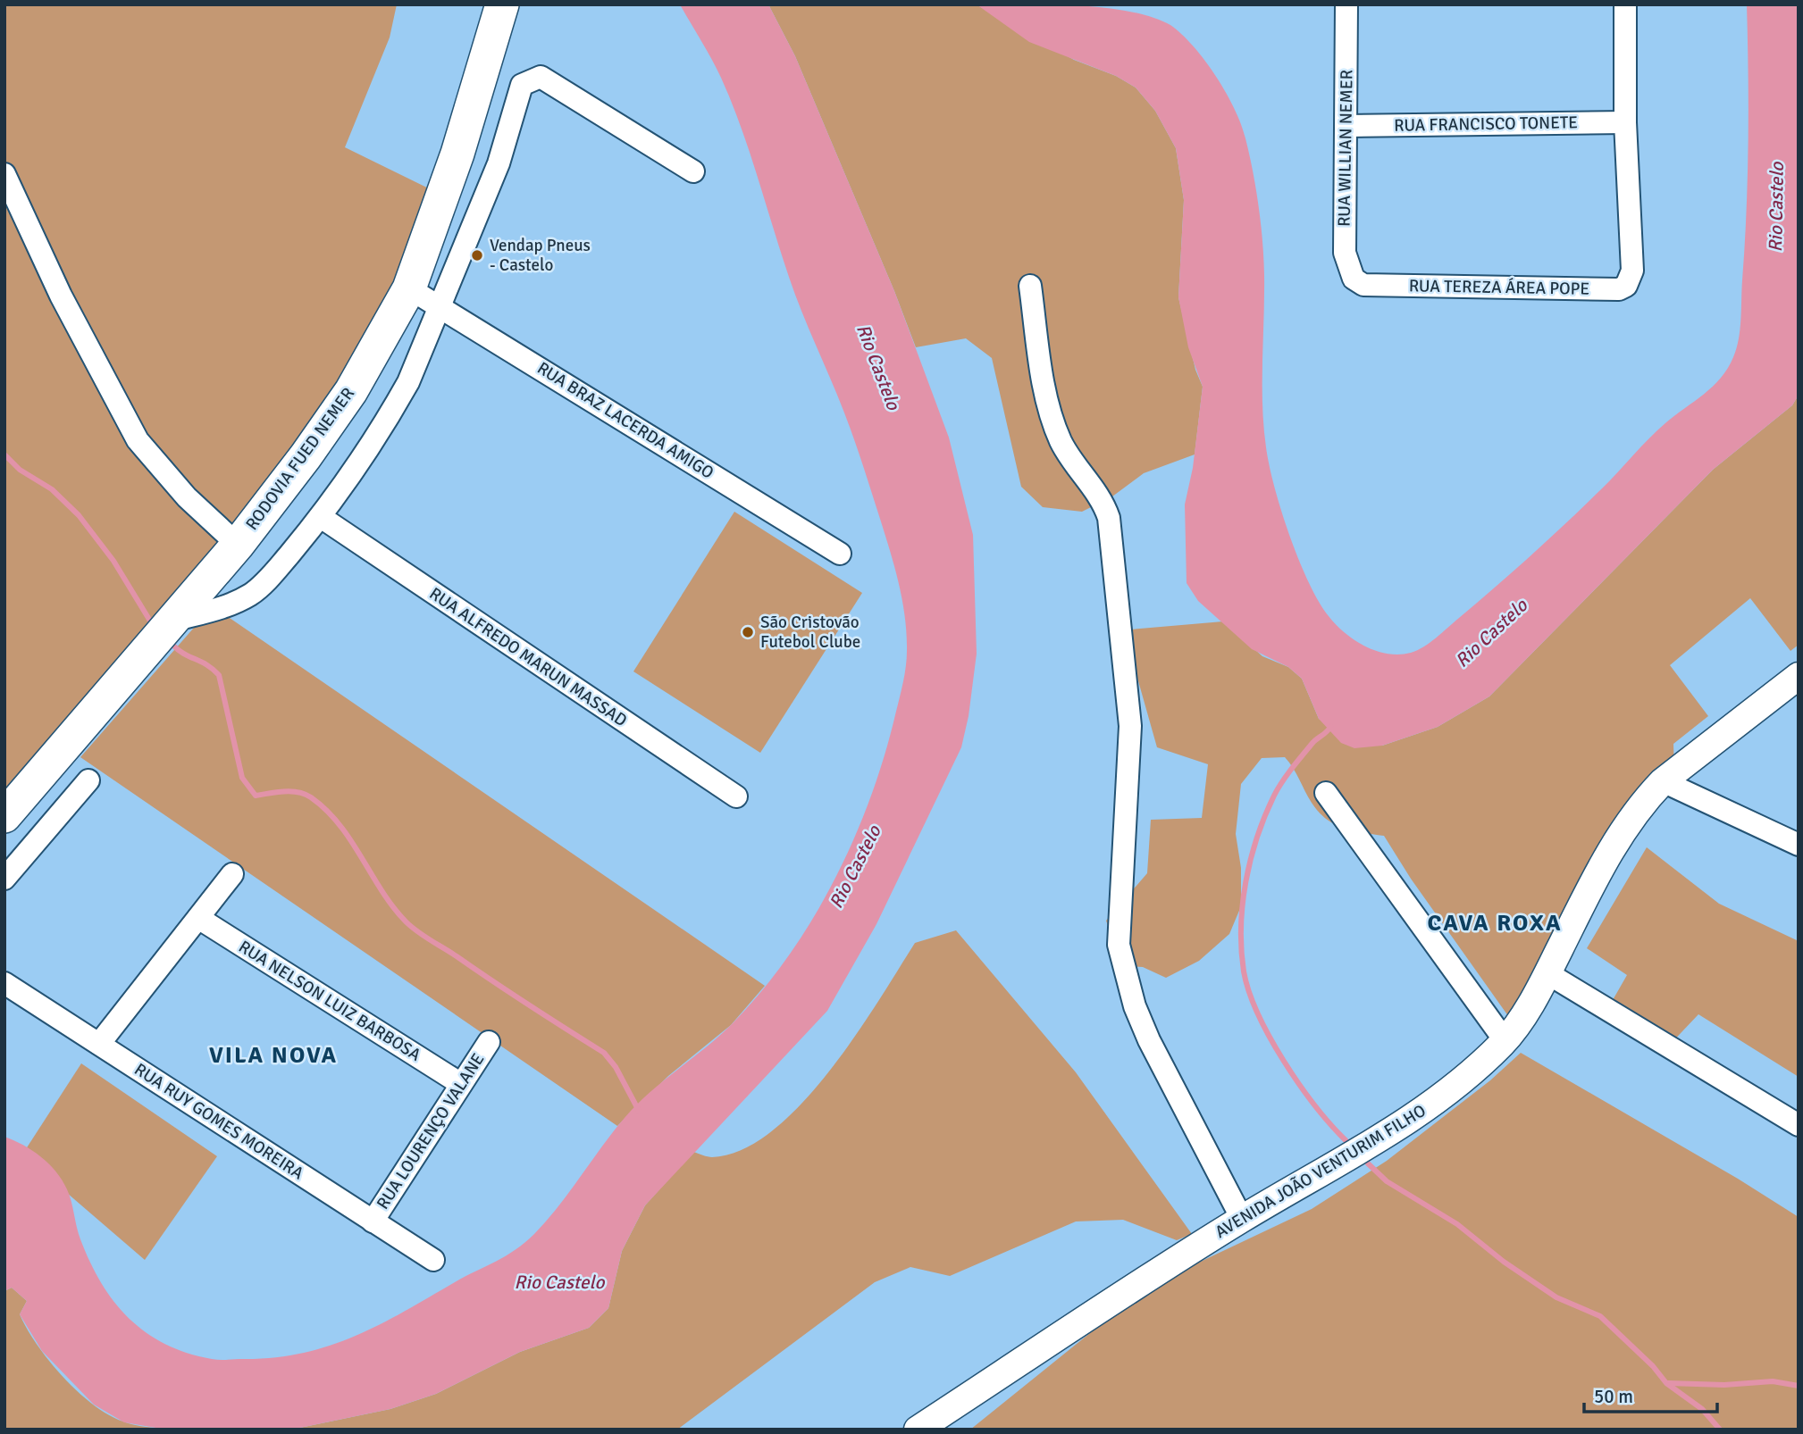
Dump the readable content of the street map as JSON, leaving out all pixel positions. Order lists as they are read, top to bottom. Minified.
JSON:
{"streets":{"main road":["RODOVIA FUED NEMER"],"street":["RUA FRANCISCO TONETE","RUA WILLIAN NEMER","RUA TEREZA ÁREA POPE","RUA BRAZ LACERDA AMIGO","RUA ALFREDO MARUN MASSAD","RUA NELSON LUIZ BARBOSA","RUA RUY GOMES MOREIRA","RUA LOURENÇO VALANE","AVENIDA JOÃO VENTURIM FILHO"]},"crossings":[["RUA FRANCISCO TONETE","RUA WILLIAN NEMER"],["RUA FRANCISCO TONETE","RUA TEREZA ÁREA POPE"],["RUA WILLIAN NEMER","RUA TEREZA ÁREA POPE"],["RUA BRAZ LACERDA AMIGO","RODOVIA FUED NEMER"],["RUA NELSON LUIZ BARBOSA","RUA LOURENÇO VALANE"],["RUA RUY GOMES MOREIRA","RUA LOURENÇO VALANE"]],"districts":["CAVA ROXA","VILA NOVA"],"water":["Rio Castelo"],"places":["Vendap Pneus - Castelo","São Cristovão Futebol Clube"],"scale_bar":"50 m"}
